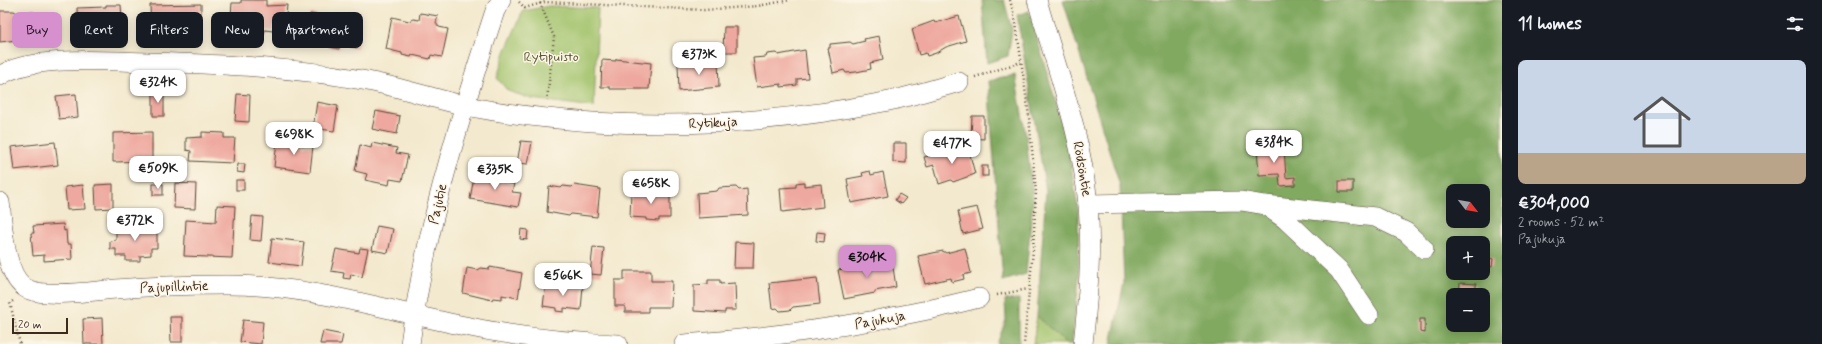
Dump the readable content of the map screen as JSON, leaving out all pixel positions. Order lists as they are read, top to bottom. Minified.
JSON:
{"streets":{"street":["Rytikuja","Rödsöntie","Pajutie","Pajupillintie","Pajukuja"]},"crossings":[["Rytikuja","Pajutie"],["Pajutie","Pajupillintie"]],"parks":["Rytipuisto"],"scale_bar":"20 m","north":"bottom right","page":{"heading":"11 homes","chip":["Buy","Rent","Filters","New","Apartment"],"price":["€373K","€324K","€698K","€384K","€477K","€509K","€335K","€658K","€372K","€304K","€566K"],"list":[{"name":"€304,000","note":"2 rooms · 52 m² · Pajukuja"}],"map_buttons":["+","−"],"scale":"20 m"}}
